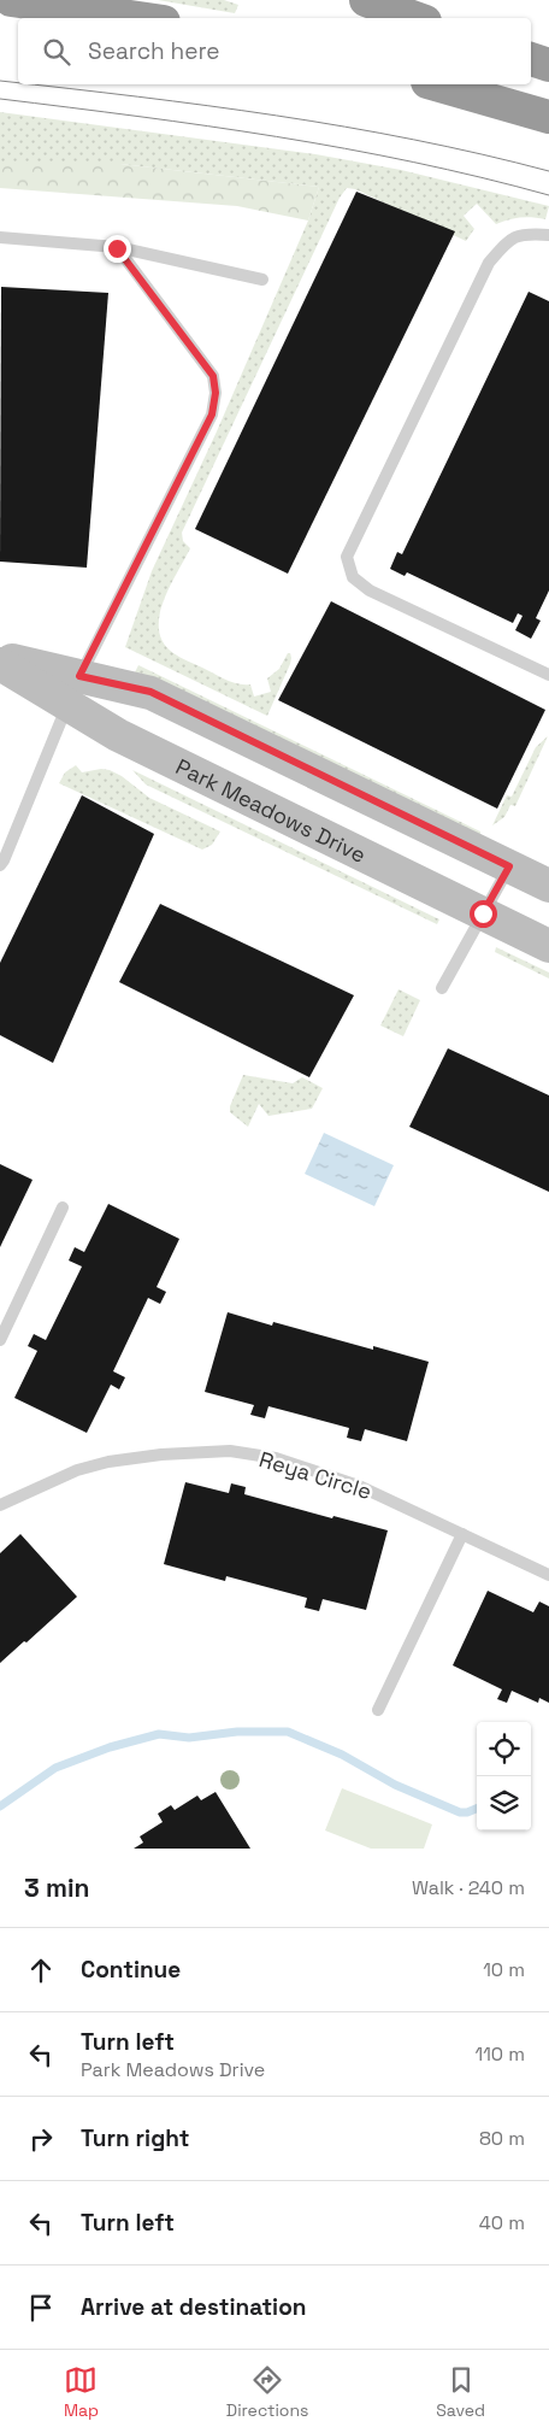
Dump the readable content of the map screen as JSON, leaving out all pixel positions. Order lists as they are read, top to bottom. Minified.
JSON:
{"streets":{"main road":["Park Meadows Drive"],"lane":["Reya Circle"]},"page":{"search":"Search here","heading":["3 min","Walk · 240 m"],"list":[["Continue","10 m"],["Turn left","Park Meadows Drive","110 m"],["Turn right","80 m"],["Turn left","40 m"],"Arrive at destination"],"nav":["Map","Directions","Saved"]}}
